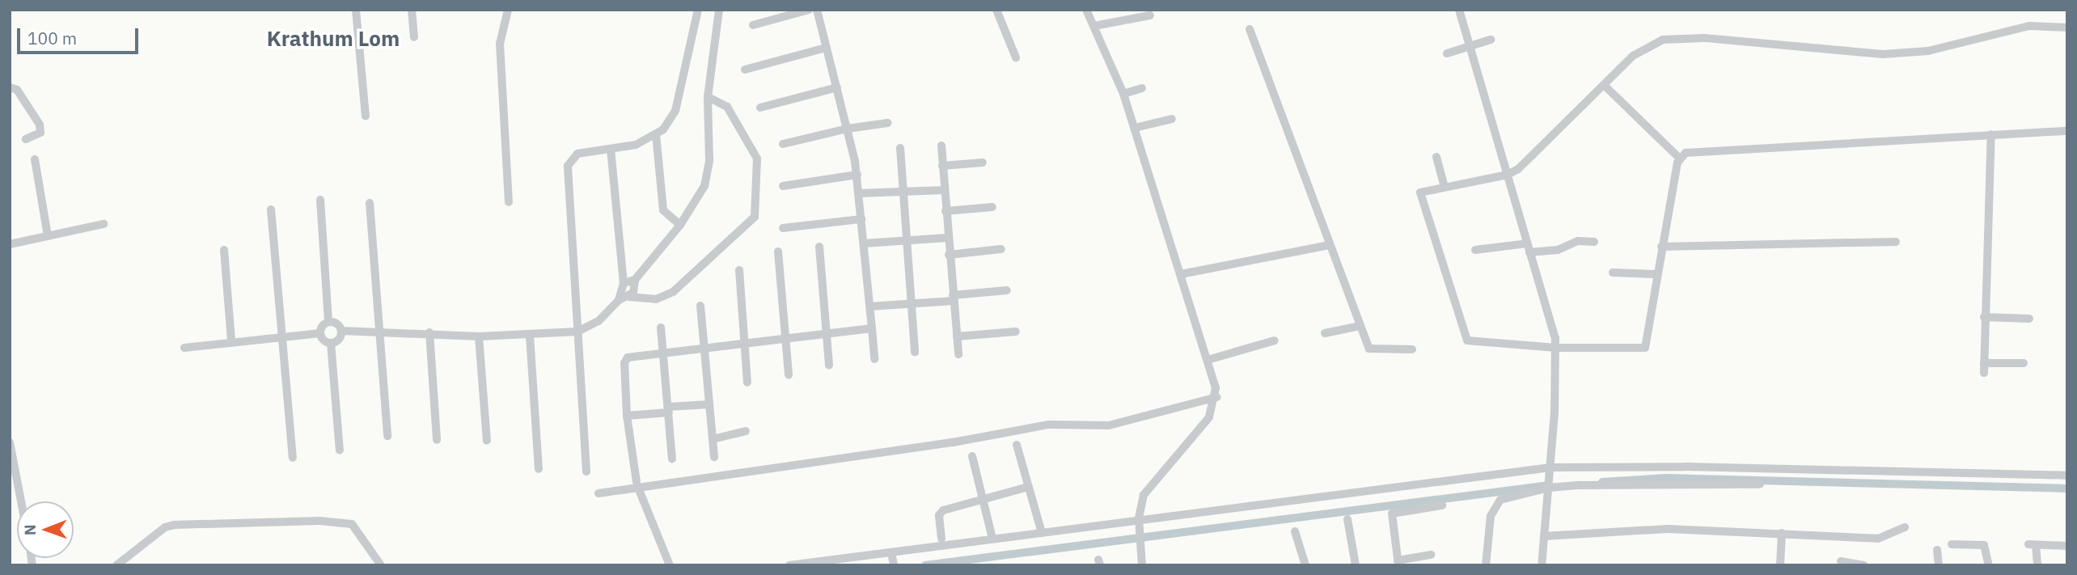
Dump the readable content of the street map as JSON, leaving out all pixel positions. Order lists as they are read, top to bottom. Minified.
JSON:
{"districts":["Krathum Lom"],"scale_bar":"100 m","north":"left"}
